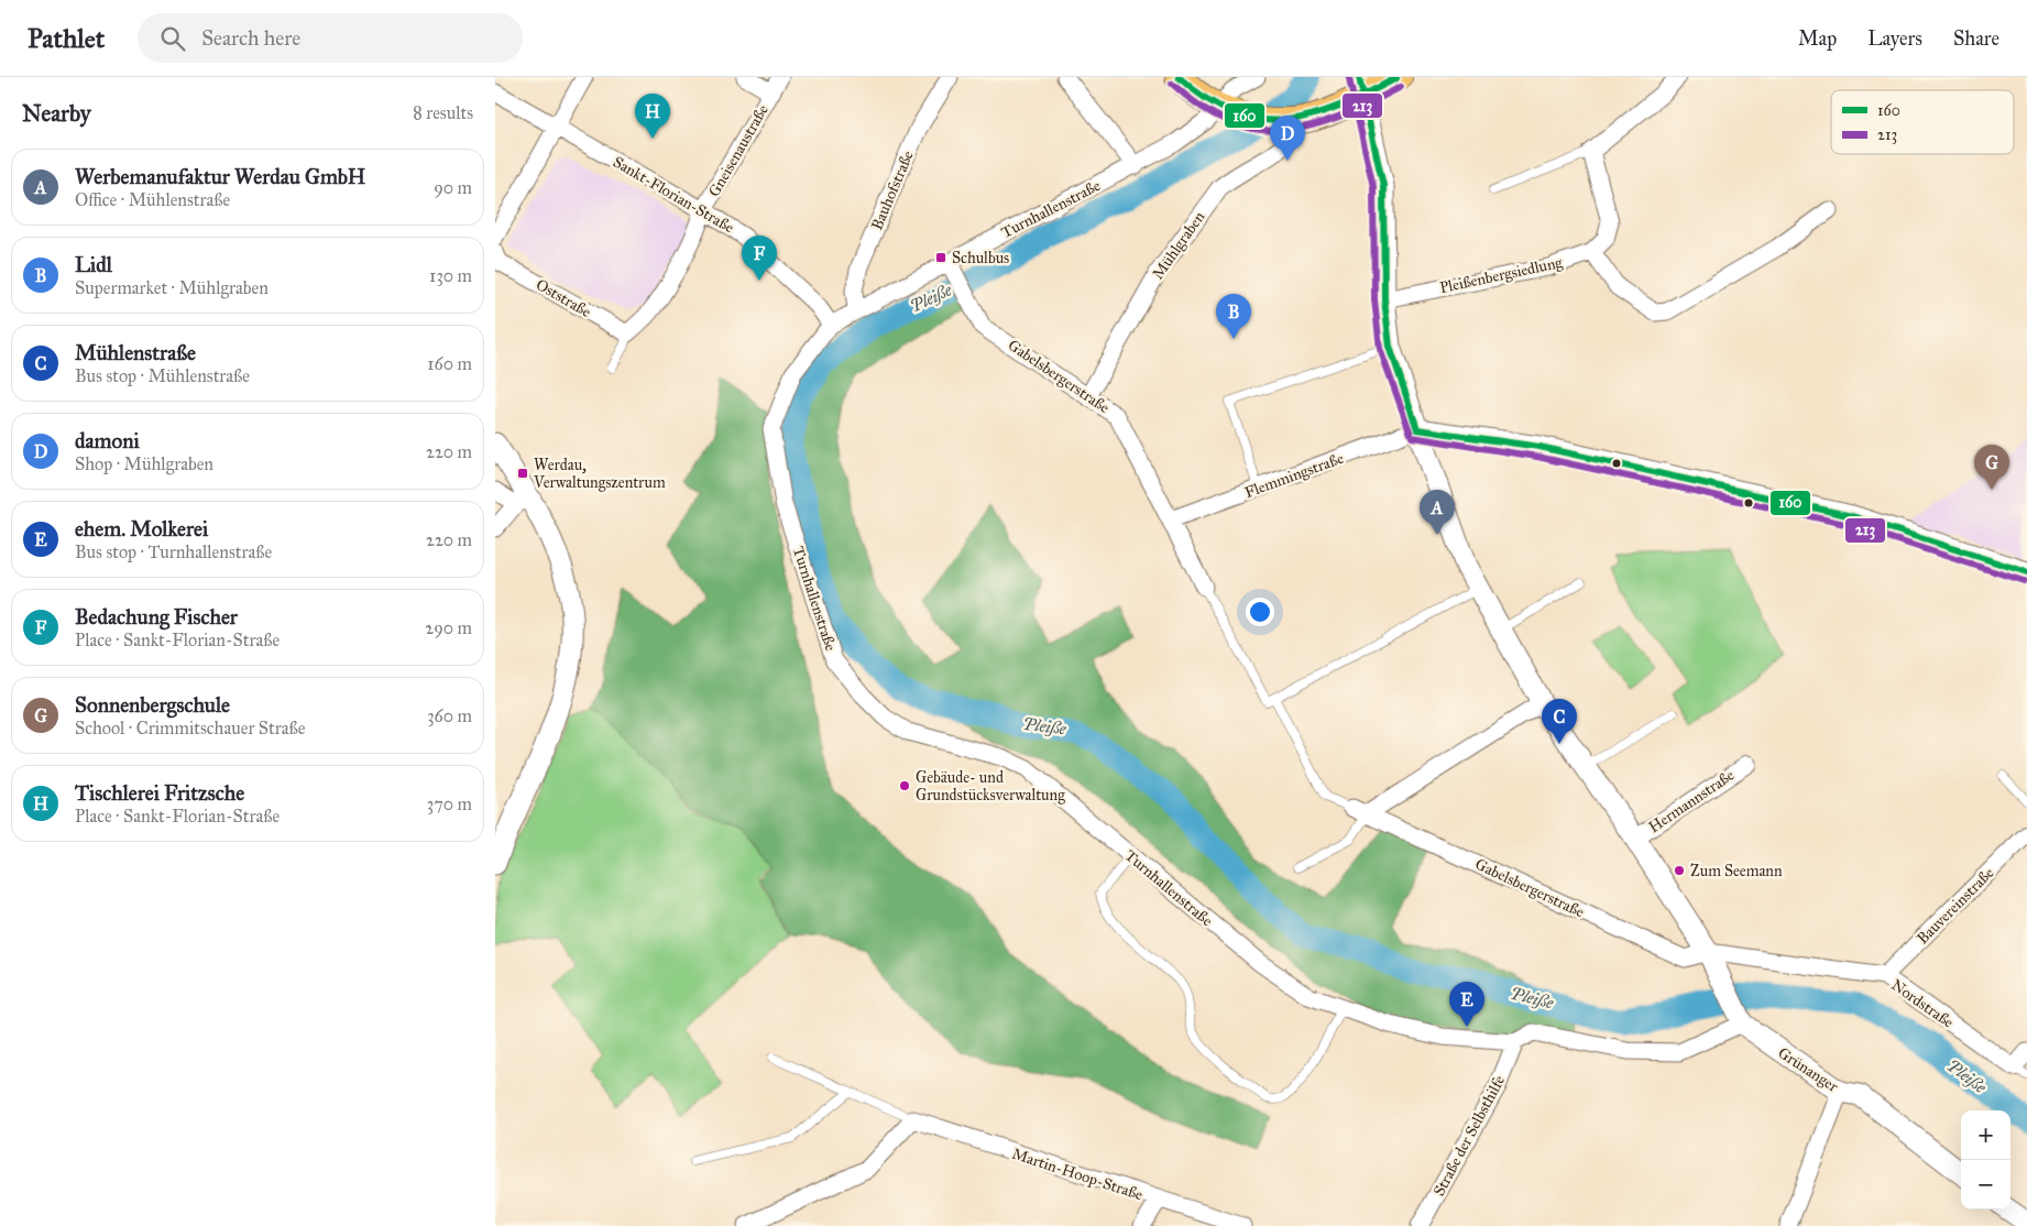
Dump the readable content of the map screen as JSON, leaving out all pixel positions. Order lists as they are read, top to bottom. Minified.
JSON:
{"streets":{"street":["Gneisenaustraße","Bauhofstraße","Sankt-Florian-Straße","Turnhallenstraße","Mühlgraben","Pleißenbergsiedlung","Oststraße","Gabelsbergerstraße","Flemmingstraße","Hermannstraße","Bauvereinstraße","Nordstraße","Grünanger","Straße der Selbsthilfe","Martin-Hoop-Straße"]},"crossings":[["Gneisenaustraße","Sankt-Florian-Straße"],["Gneisenaustraße","Oststraße"],["Bauhofstraße","Turnhallenstraße"],["Sankt-Florian-Straße","Turnhallenstraße"],["Turnhallenstraße","Gabelsbergerstraße"],["Turnhallenstraße","Grünanger"],["Turnhallenstraße","Straße der Selbsthilfe"],["Mühlgraben","Gabelsbergerstraße"],["Gabelsbergerstraße","Flemmingstraße"],["Gabelsbergerstraße","Nordstraße"],["Bauvereinstraße","Nordstraße"]],"water":["Pleiße"],"places":{"transit":["Schulbus","Werdau, Verwaltungszentrum"],"other":["Gebäude- und Grundstücksverwaltung","Zum Seemann"]},"lines":["transit line 160","transit line 213"],"legend":["160","213"],"page":{"header":"Pathlet","search":"Search here","nav":["Map","Layers","Share"],"heading":["Nearby","8 results"],"pins":["H","D","F","B","G","A","C","E"],"list":[{"mark":"A","name":"Werbemanufaktur Werdau GmbH","note":"Office · Mühlenstraße","value":"90 m"},{"mark":"B","name":"Lidl","note":"Supermarket · Mühlgraben","value":"130 m"},{"mark":"C","name":"Mühlenstraße","note":"Bus stop · Mühlenstraße","value":"160 m"},{"mark":"D","name":"damoni","note":"Shop · Mühlgraben","value":"220 m"},{"mark":"E","name":"ehem. Molkerei","note":"Bus stop · Turnhallenstraße","value":"220 m"},{"mark":"F","name":"Bedachung Fischer","note":"Place · Sankt-Florian-Straße","value":"290 m"},{"mark":"G","name":"Sonnenbergschule","note":"School · Crimmitschauer Straße","value":"360 m"},{"mark":"H","name":"Tischlerei Fritzsche","note":"Place · Sankt-Florian-Straße","value":"370 m"}],"map_buttons":["+","−"]}}
